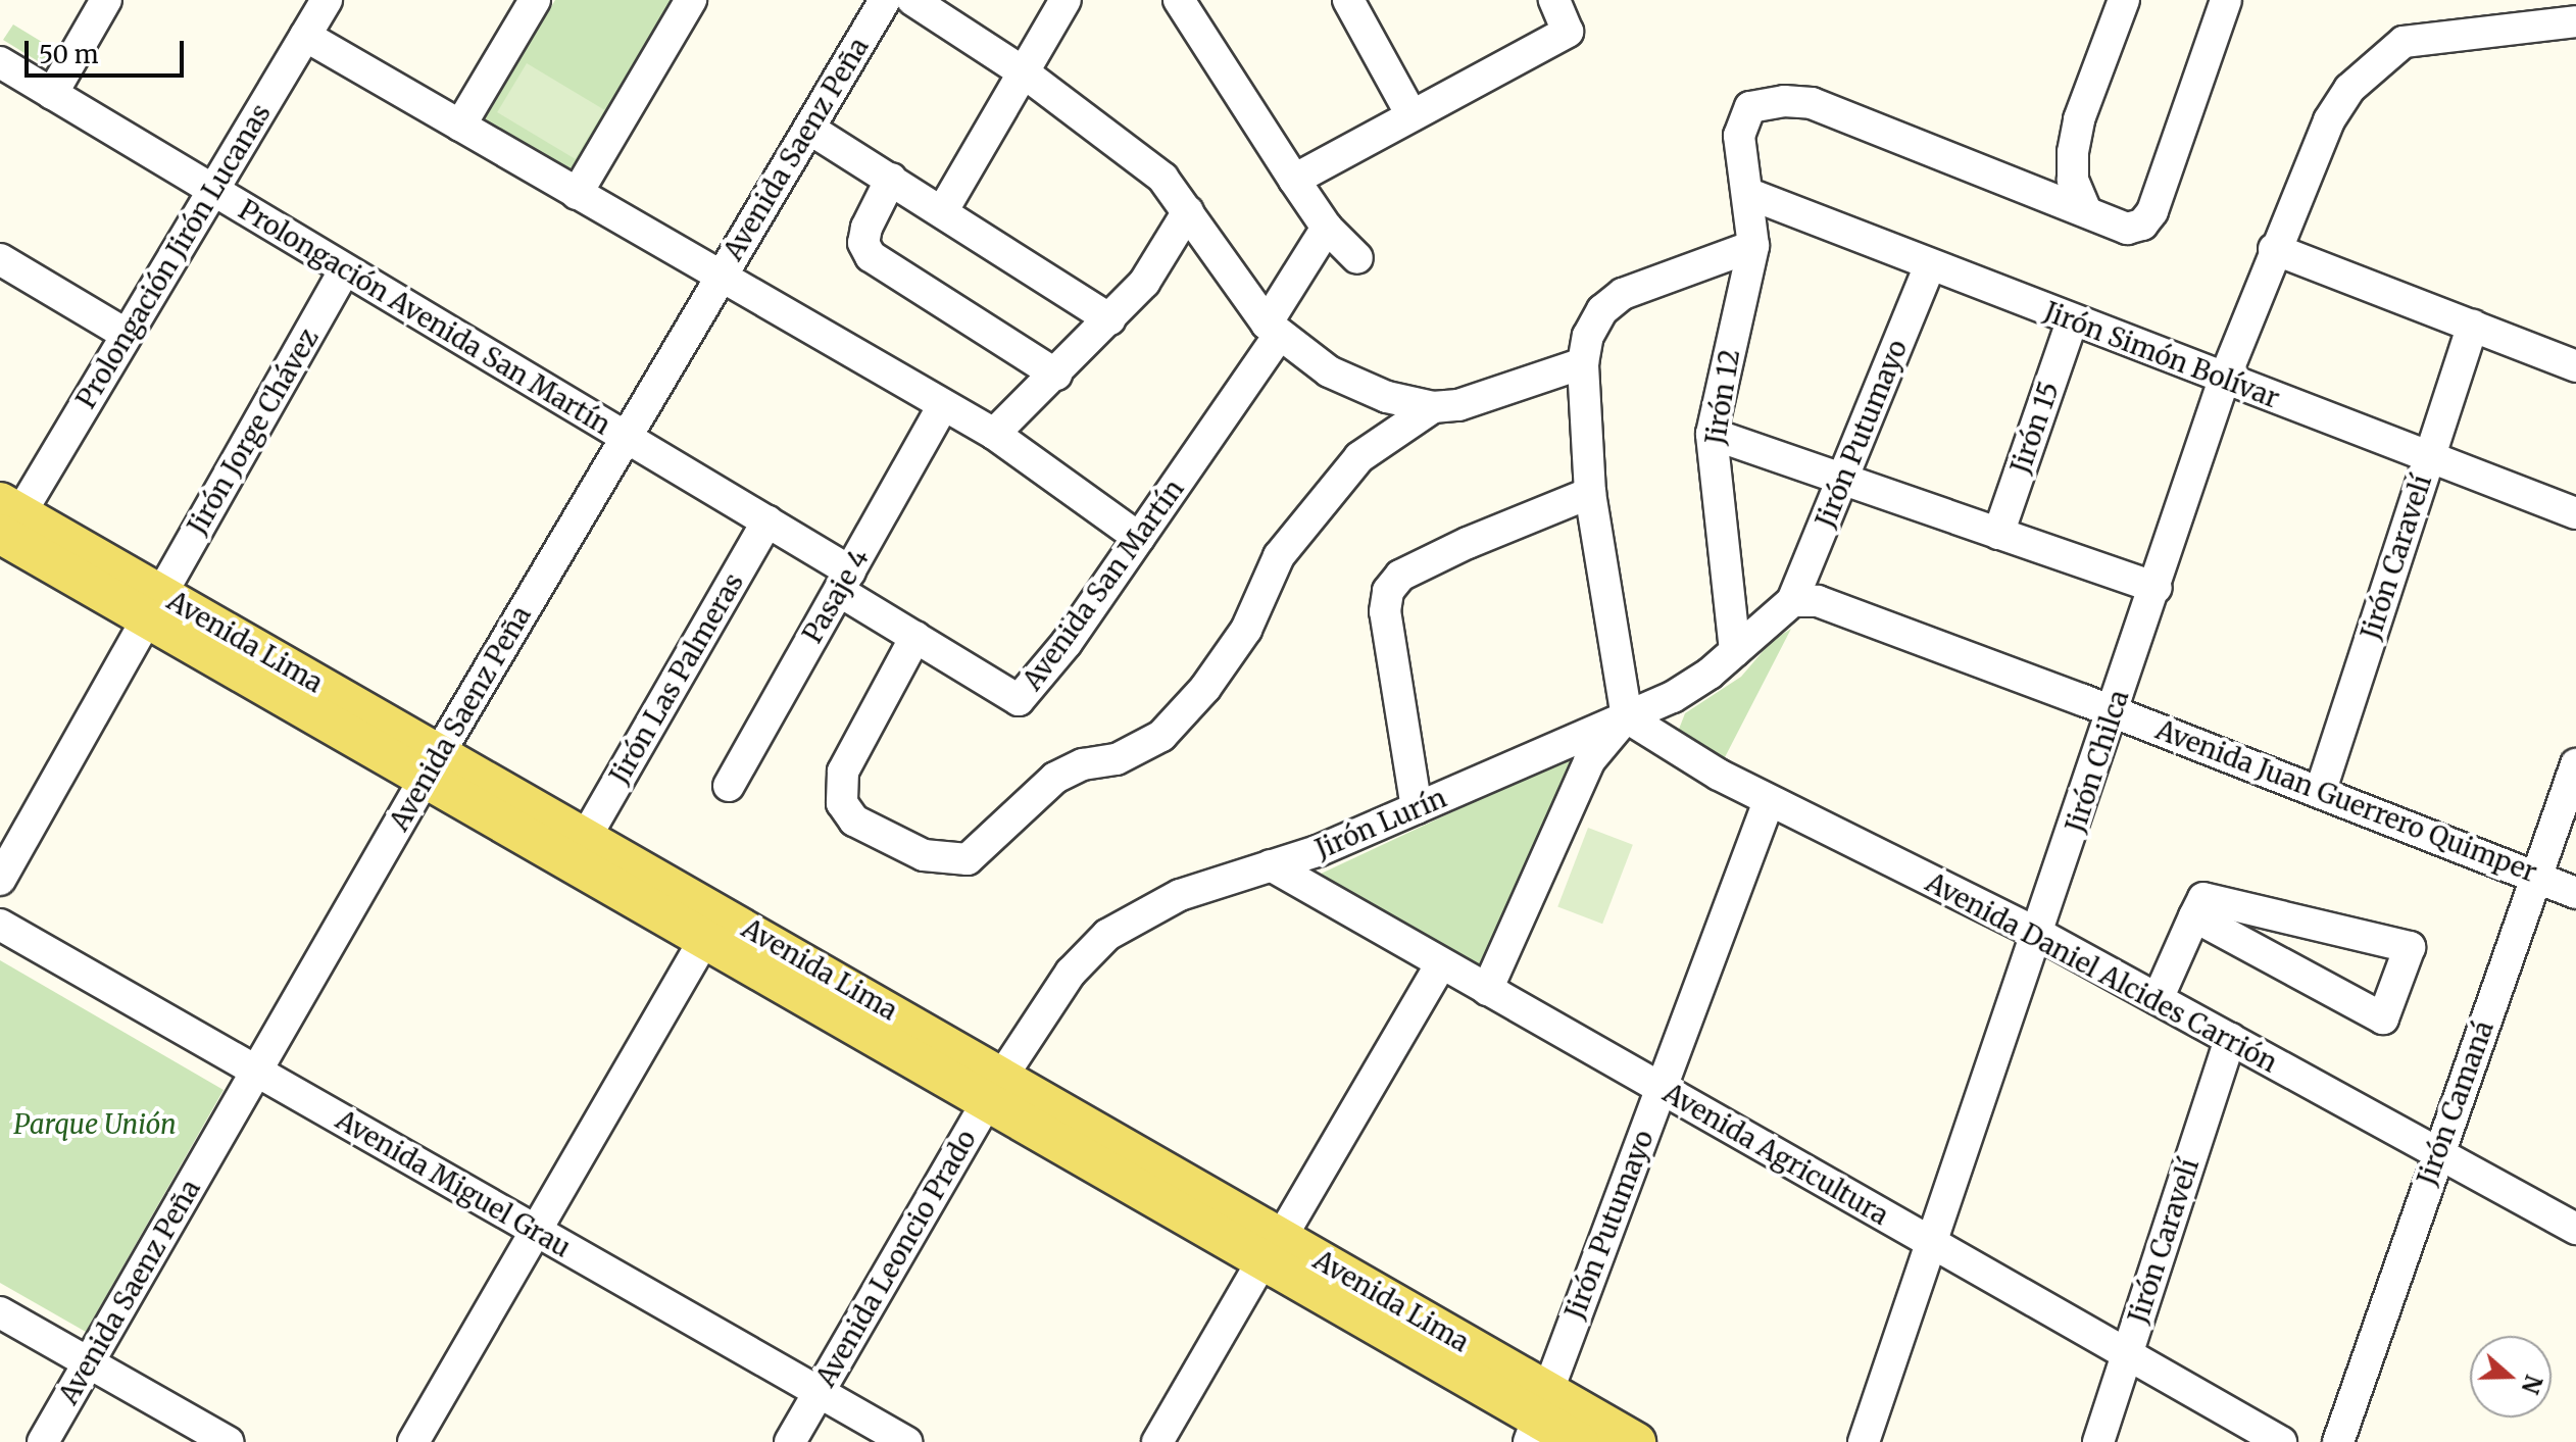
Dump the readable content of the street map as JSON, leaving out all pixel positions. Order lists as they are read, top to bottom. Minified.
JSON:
{"streets":{"main road":["Avenida Lima"],"street":["Avenida Saenz Peña","Prolongación Jirón Lucanas","Prolongación Avenida San Martín","Jirón Simón Bolívar","Jirón 12","Jirón 15","Jirón Jorge Chávez","Jirón Putumayo","Jirón Caravelí","Avenida San Martín","Pasaje 4","Jirón Las Palmeras","Jirón Chilca","Avenida Juan Guerrero Quimper","Jirón Lurín","Avenida Daniel Alcides Carrión","Jirón Camaná","Avenida Agricultura","Avenida Miguel Grau","Avenida Leoncio Prado"]},"crossings":[["Avenida Saenz Peña","Prolongación Avenida San Martín"],["Avenida Saenz Peña","Avenida Lima"],["Avenida Saenz Peña","Avenida Miguel Grau"],["Prolongación Jirón Lucanas","Prolongación Avenida San Martín"],["Prolongación Jirón Lucanas","Avenida Lima"],["Prolongación Avenida San Martín","Jirón Jorge Chávez"],["Prolongación Avenida San Martín","Avenida San Martín"],["Prolongación Avenida San Martín","Pasaje 4"],["Prolongación Avenida San Martín","Jirón Las Palmeras"],["Jirón Simón Bolívar","Jirón 12"],["Jirón Simón Bolívar","Jirón 15"],["Jirón Simón Bolívar","Jirón Putumayo"],["Jirón Simón Bolívar","Jirón Caravelí"],["Jirón Simón Bolívar","Jirón Chilca"],["Jirón 12","Jirón Lurín"],["Jirón Jorge Chávez","Avenida Lima"],["Jirón Putumayo","Avenida Lima"],["Jirón Putumayo","Avenida Juan Guerrero Quimper"],["Jirón Putumayo","Jirón Lurín"],["Jirón Putumayo","Avenida Daniel Alcides Carrión"],["Jirón Putumayo","Avenida Agricultura"],["Jirón Caravelí","Avenida Juan Guerrero Quimper"],["Jirón Caravelí","Avenida Daniel Alcides Carrión"],["Jirón Caravelí","Avenida Agricultura"],["Avenida San Martín","Pasaje 4"],["Avenida Lima","Jirón Las Palmeras"],["Avenida Lima","Jirón Lurín"],["Avenida Lima","Avenida Leoncio Prado"],["Jirón Chilca","Avenida Juan Guerrero Quimper"],["Jirón Chilca","Avenida Daniel Alcides Carrión"],["Jirón Chilca","Avenida Agricultura"],["Avenida Juan Guerrero Quimper","Jirón Lurín"],["Avenida Juan Guerrero Quimper","Jirón Camaná"],["Jirón Lurín","Avenida Daniel Alcides Carrión"],["Jirón Lurín","Avenida Agricultura"],["Jirón Lurín","Avenida Leoncio Prado"],["Avenida Daniel Alcides Carrión","Jirón Camaná"],["Avenida Miguel Grau","Avenida Leoncio Prado"]],"parks":["Parque Unión"],"scale_bar":"50 m","north":"right"}
